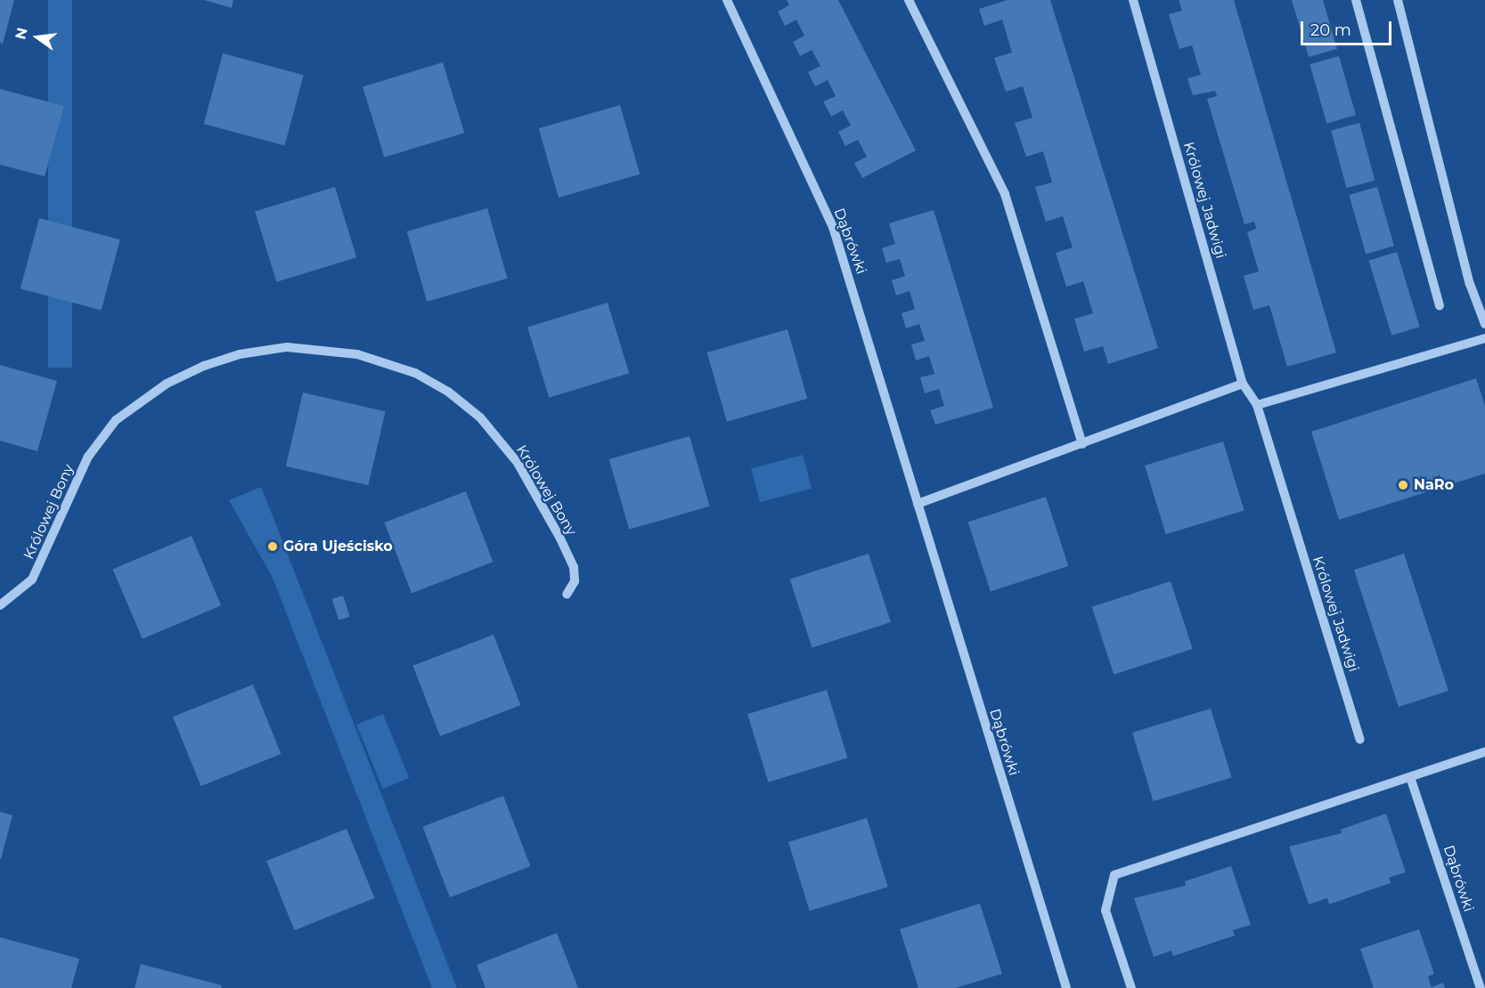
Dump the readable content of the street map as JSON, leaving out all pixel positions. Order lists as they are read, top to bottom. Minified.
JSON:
{"streets":{"street":["Królowej Jadwigi","Dąbrówki","Królowej Bony"]},"places":["NaRo","Góra Ujeścisko"],"scale_bar":"20 m","north":"left"}
